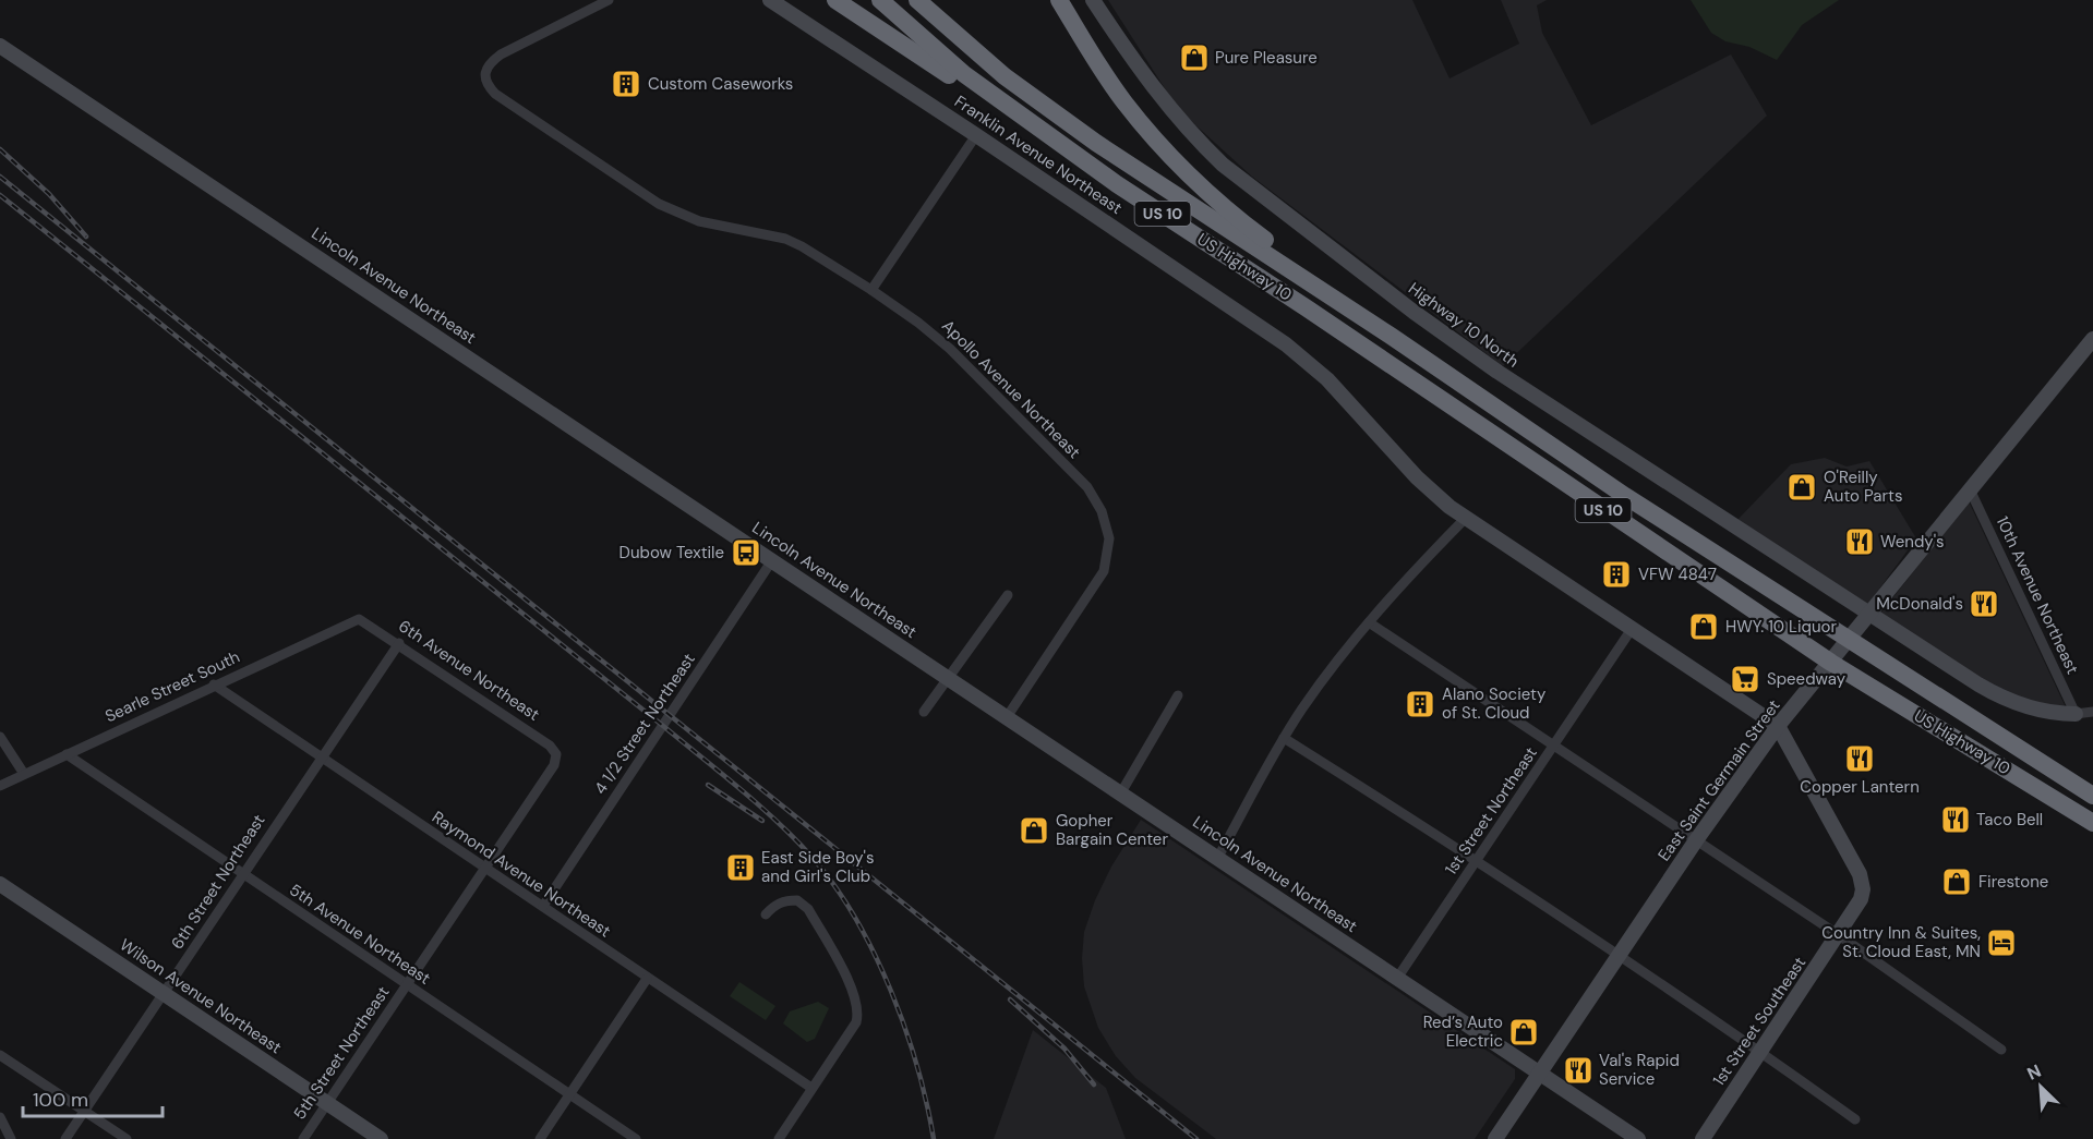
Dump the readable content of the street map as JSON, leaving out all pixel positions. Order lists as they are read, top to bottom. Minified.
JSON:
{"streets":{"highway":["US 10","US Highway 10"],"street":["Franklin Avenue Northeast","Lincoln Avenue Northeast","Highway 10 North","Apollo Avenue Northeast","10th Avenue Northeast","6th Avenue Northeast","Searle Street South","4 1/2 Street Northeast","East Saint Germain Street","1st Street Northeast","Raymond Avenue Northeast","6th Street Northeast","5th Avenue Northeast","Wilson Avenue Northeast","1st Street Southeast","5th Street Northeast"]},"crossings":[["Franklin Avenue Northeast","East Saint Germain Street"],["Franklin Avenue Northeast","1st Street Northeast"],["Franklin Avenue Northeast","1st Street Southeast"],["US 10","US Highway 10"],["US 10","East Saint Germain Street"],["US Highway 10","East Saint Germain Street"],["Lincoln Avenue Northeast","Apollo Avenue Northeast"],["Lincoln Avenue Northeast","4 1/2 Street Northeast"],["Lincoln Avenue Northeast","East Saint Germain Street"],["Lincoln Avenue Northeast","1st Street Northeast"],["Highway 10 North","10th Avenue Northeast"],["Highway 10 North","East Saint Germain Street"],["10th Avenue Northeast","East Saint Germain Street"],["6th Avenue Northeast","Searle Street South"],["6th Avenue Northeast","6th Street Northeast"],["6th Avenue Northeast","5th Street Northeast"],["Searle Street South","Raymond Avenue Northeast"],["Searle Street South","5th Avenue Northeast"],["4 1/2 Street Northeast","Raymond Avenue Northeast"],["East Saint Germain Street","1st Street Southeast"],["Raymond Avenue Northeast","6th Street Northeast"],["Raymond Avenue Northeast","5th Street Northeast"],["6th Street Northeast","5th Avenue Northeast"],["6th Street Northeast","Wilson Avenue Northeast"],["5th Avenue Northeast","5th Street Northeast"],["Wilson Avenue Northeast","5th Street Northeast"]],"places":{"shop":["Pure Pleasure","O'Reilly Auto Parts","HWY. 10 Liquor","Gopher Bargain Center","Firestone","Red’s Auto Electric"],"building":["Custom Caseworks","VFW 4847","Alano Society of St. Cloud","East Side Boy's and Girl's Club"],"restaurant":["Wendy's","McDonald's","Copper Lantern","Taco Bell","Val's Rapid Service"],"bus stop":["Dubow Textile"],"supermarket":["Speedway"],"hotel":["Country Inn & Suites, St. Cloud East, MN"]},"scale_bar":"100 m","north":"top left"}
